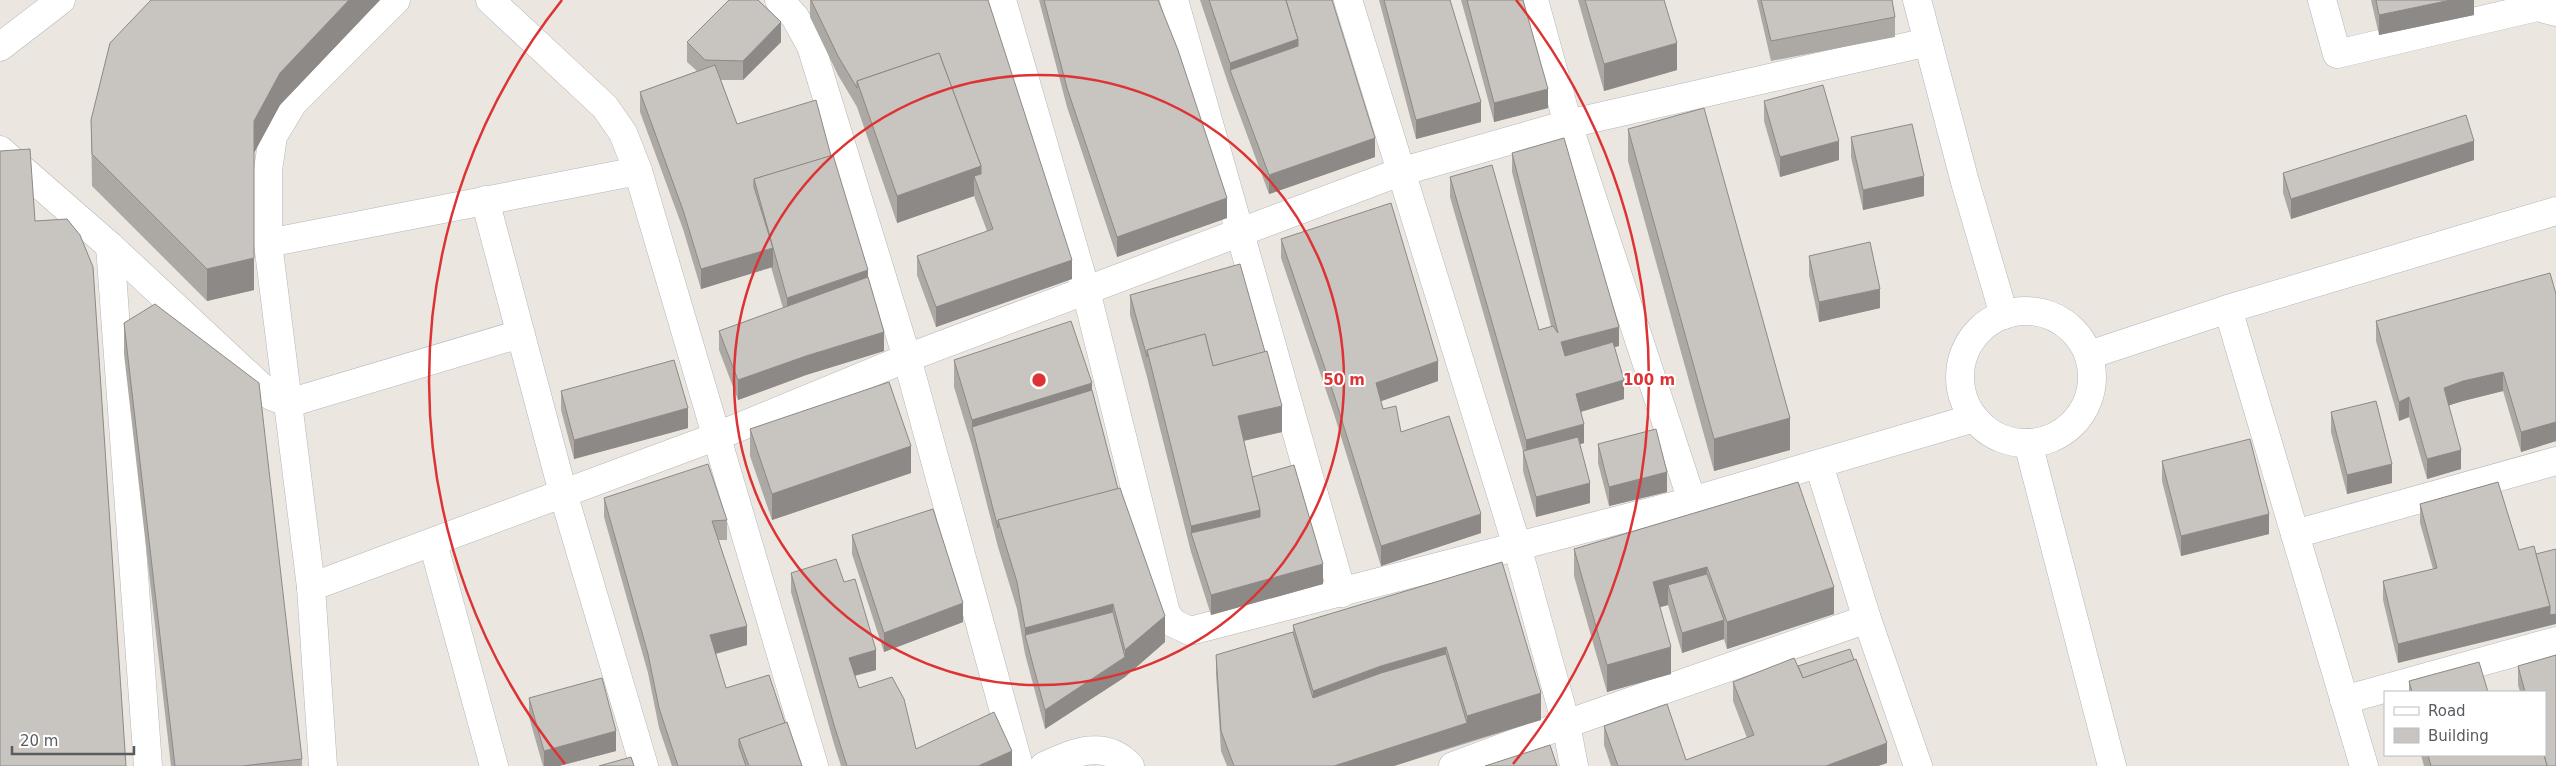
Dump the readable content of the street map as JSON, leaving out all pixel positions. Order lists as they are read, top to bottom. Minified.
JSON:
{"legend":["Road","Building"],"scale_bar":"20 m","rings":["50 m","100 m"]}
